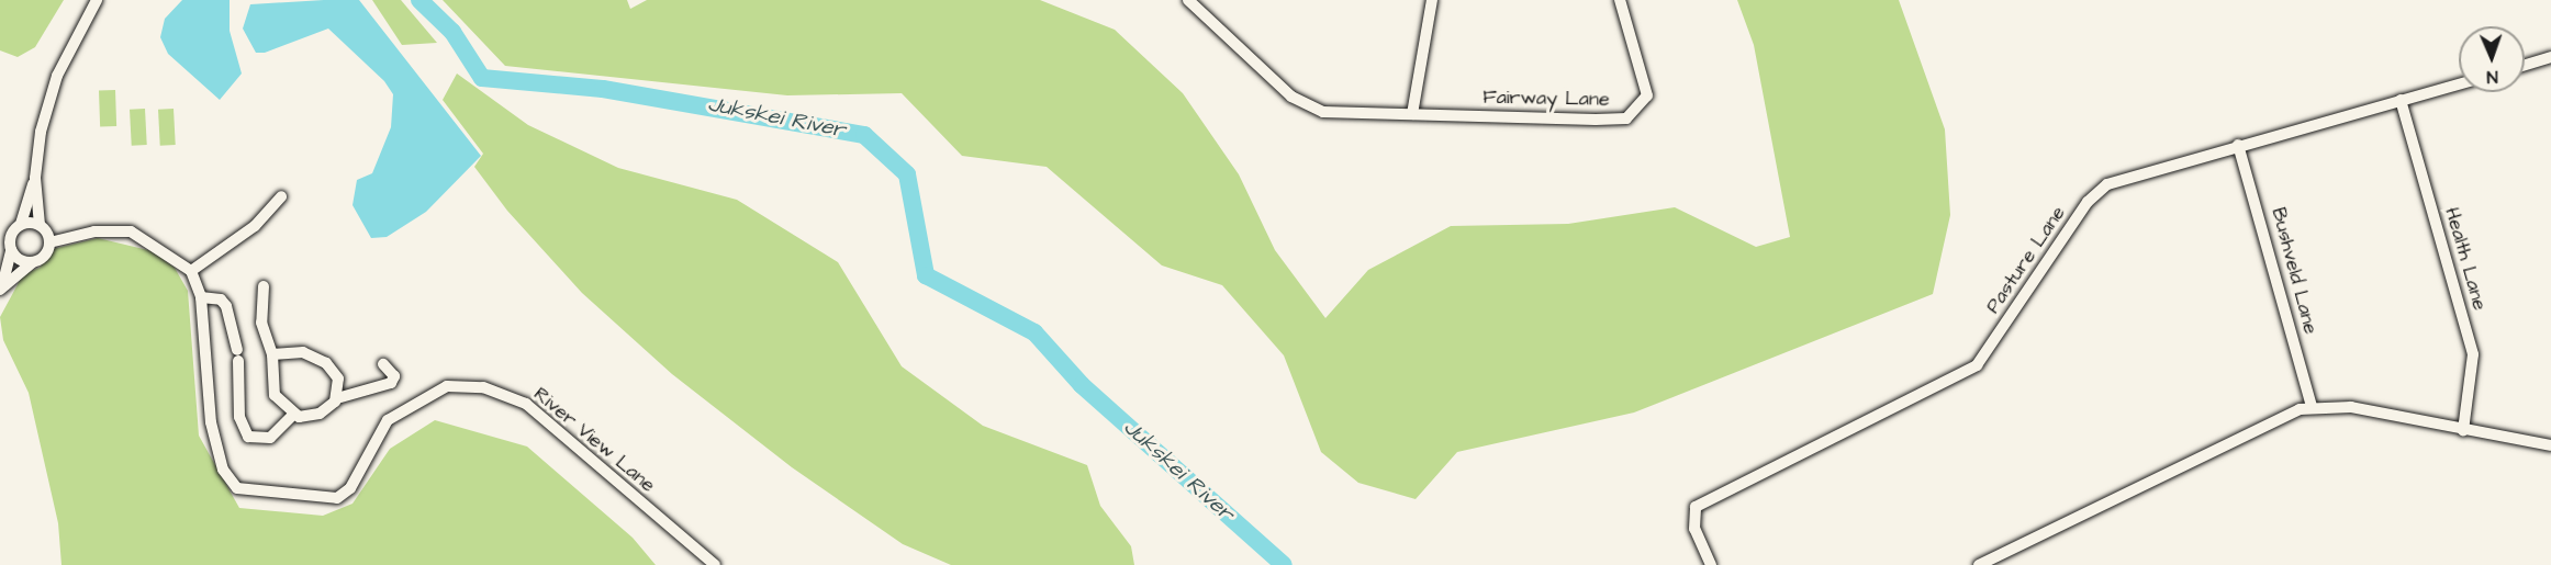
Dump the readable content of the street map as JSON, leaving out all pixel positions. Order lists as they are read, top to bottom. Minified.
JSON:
{"streets":{"street":["Fairway Lane","Health Lane","Pasture Lane","Bushveld Lane","River View Lane"]},"crossings":[["Health Lane","Pasture Lane"],["Pasture Lane","Bushveld Lane"]],"water":["Jukskei River"],"north":"bottom"}
